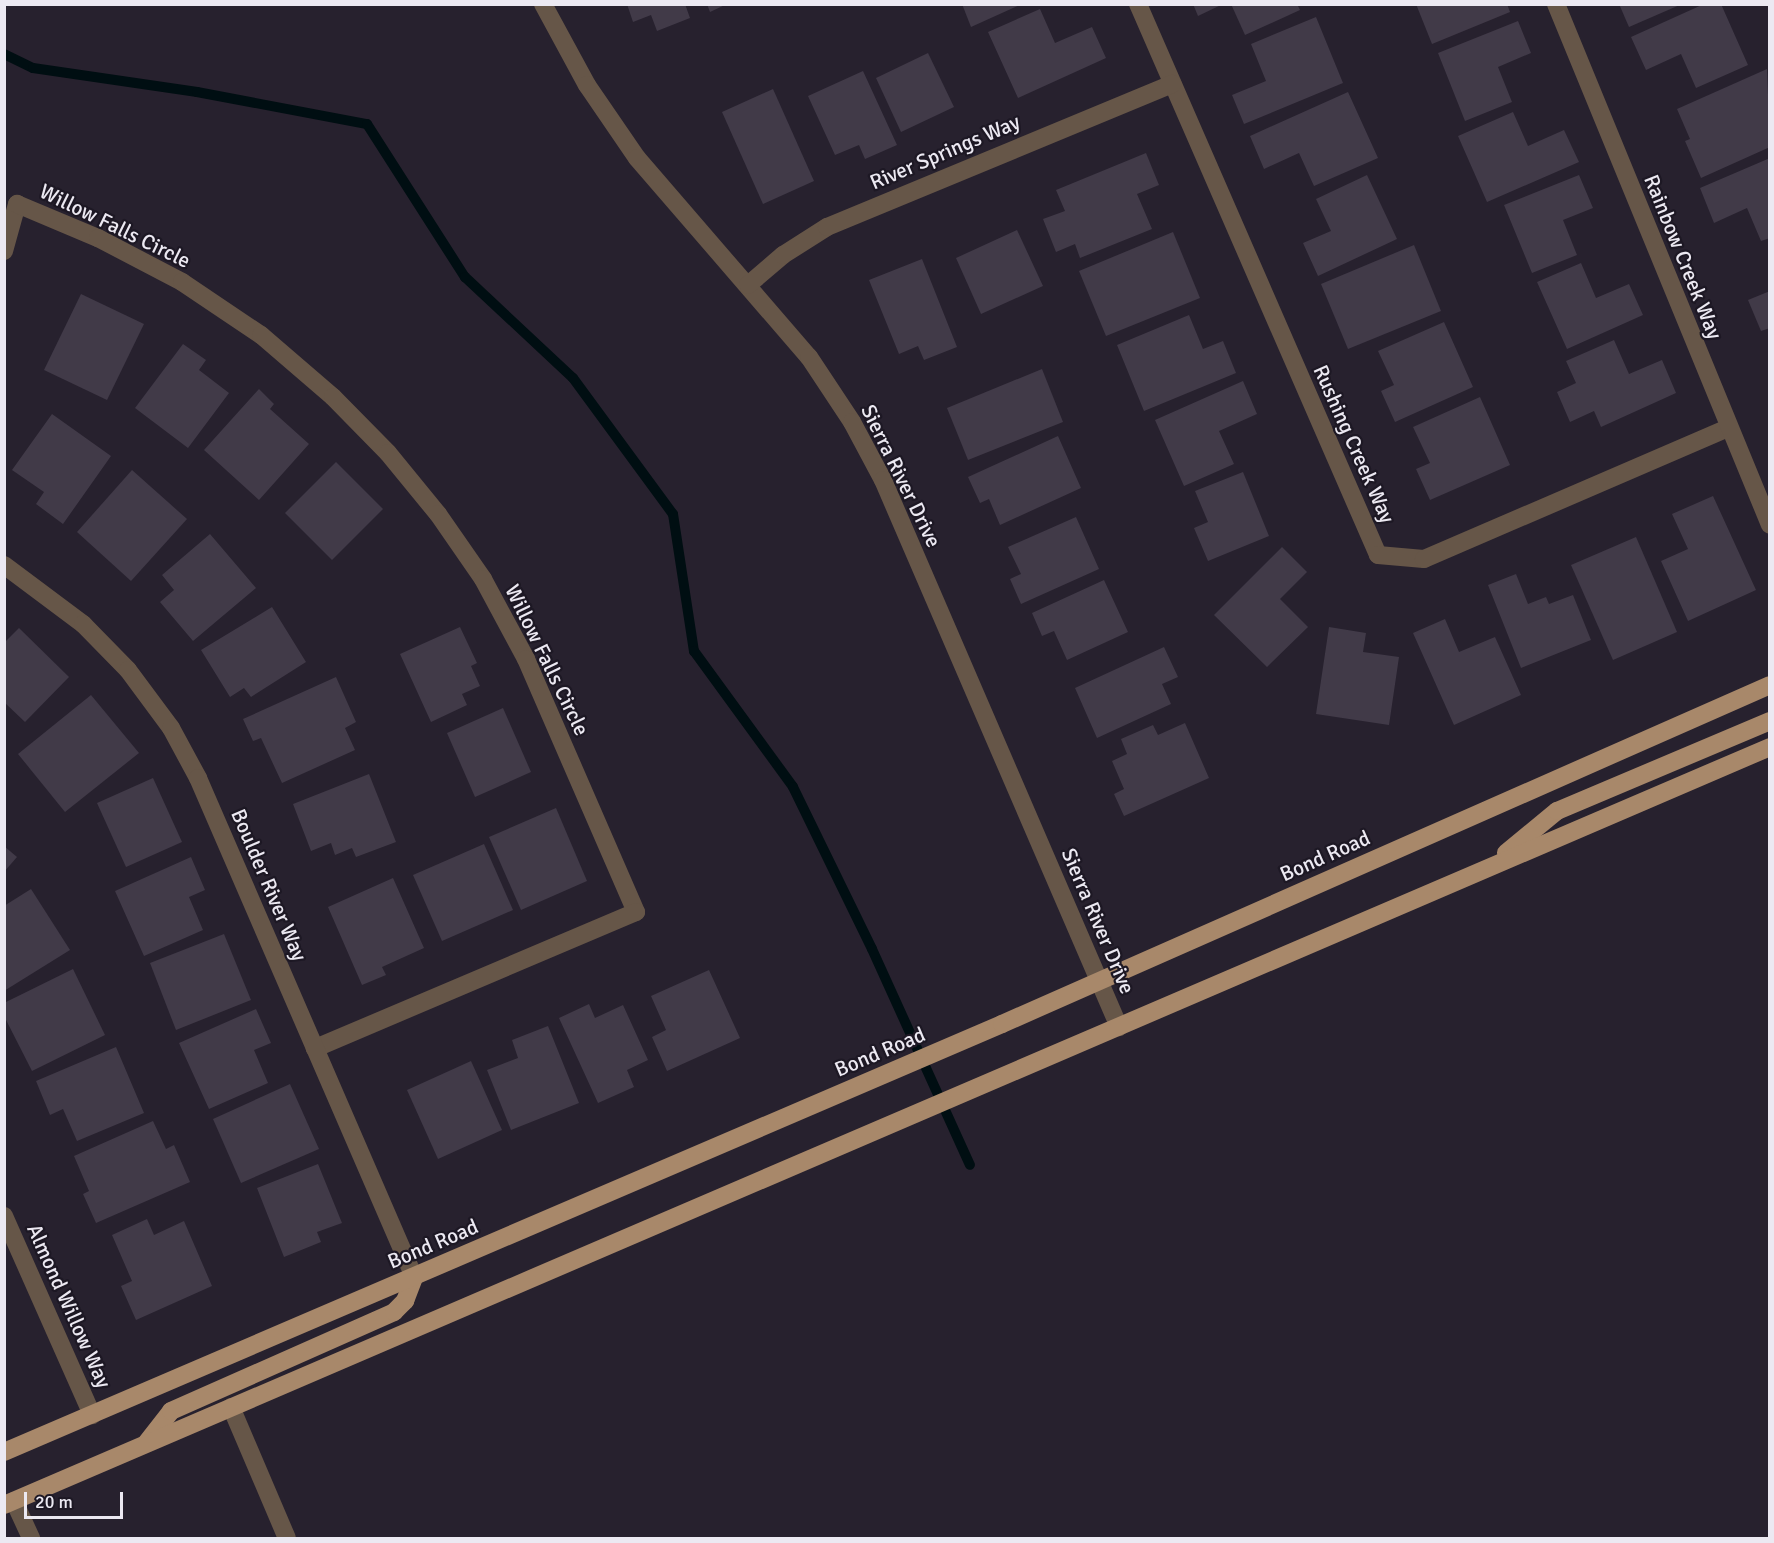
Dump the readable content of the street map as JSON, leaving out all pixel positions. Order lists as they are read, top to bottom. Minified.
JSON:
{"streets":{"main road":["Bond Road"],"street":["River Springs Way","Willow Falls Circle","Rainbow Creek Way","Rushing Creek Way","Sierra River Drive","Boulder River Way","Almond Willow Way"]},"crossings":[["River Springs Way","Rushing Creek Way"],["River Springs Way","Sierra River Drive"],["Willow Falls Circle","Boulder River Way"],["Rainbow Creek Way","Rushing Creek Way"],["Sierra River Drive","Bond Road"],["Bond Road","Boulder River Way"],["Bond Road","Almond Willow Way"]],"scale_bar":"20 m"}
